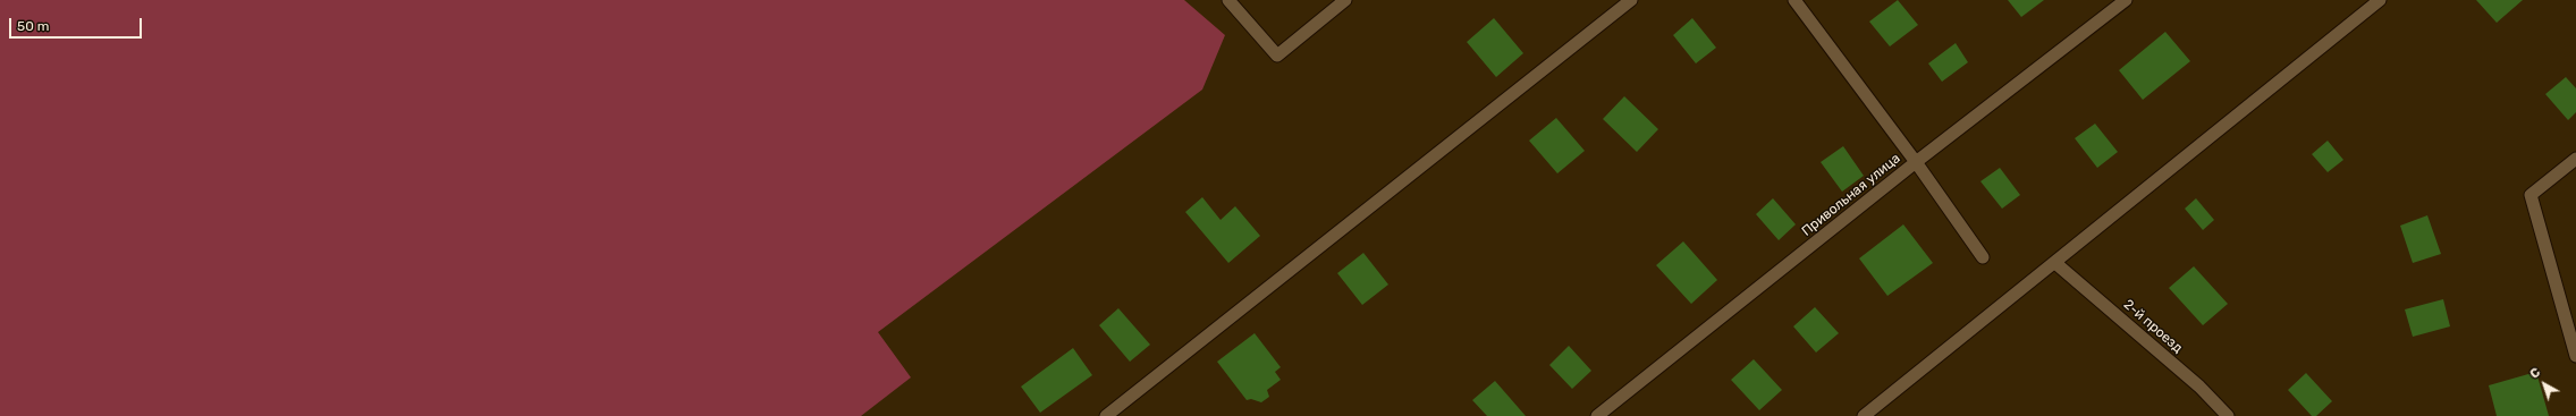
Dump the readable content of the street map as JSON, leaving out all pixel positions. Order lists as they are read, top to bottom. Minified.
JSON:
{"streets":{"street":["Привольная улица","2-й проезд"]},"scale_bar":"50 m","north":"top left"}
